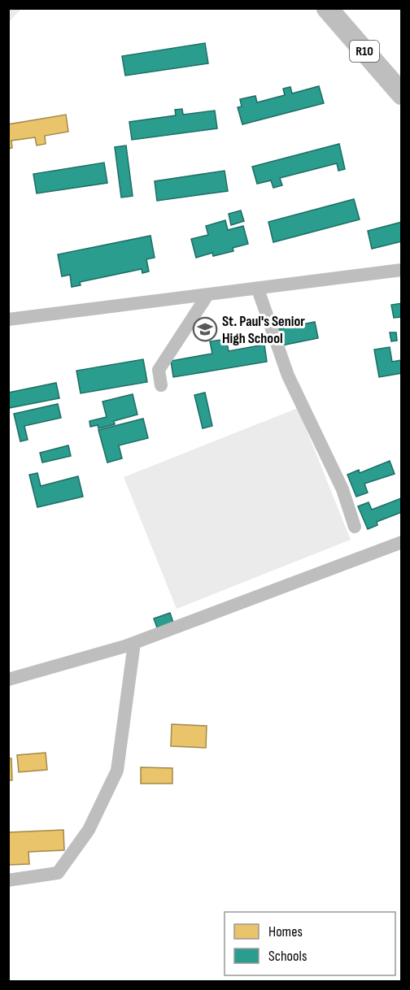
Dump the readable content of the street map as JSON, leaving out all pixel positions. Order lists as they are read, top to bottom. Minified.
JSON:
{"streets":{"main road":["R10"]},"places":{"school or university":["St. Paul's Senior High School"]},"legend":["Homes","Schools"]}
